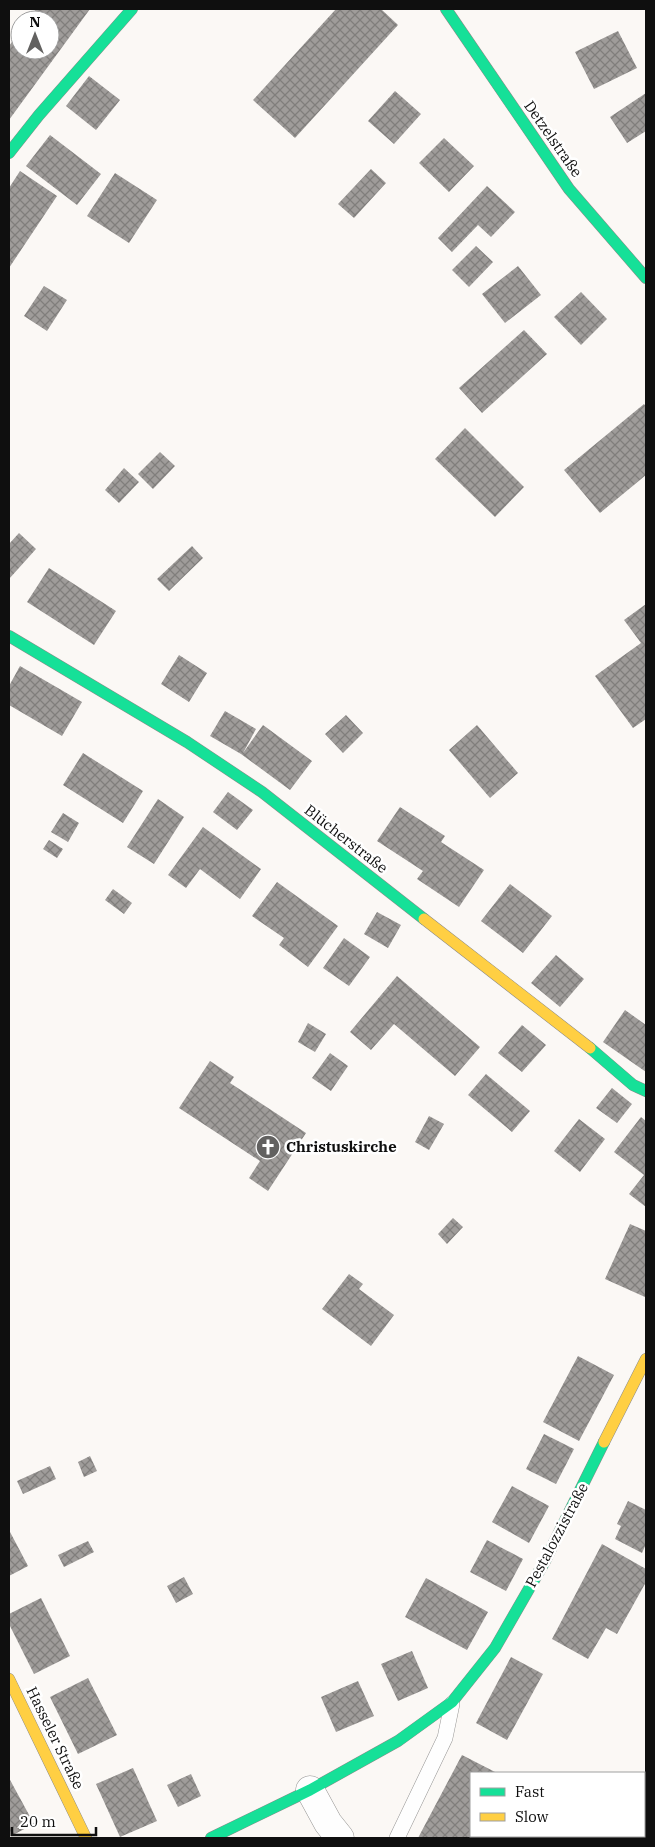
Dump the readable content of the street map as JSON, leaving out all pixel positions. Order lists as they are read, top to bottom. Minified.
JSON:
{"streets":{"street":["Detzelstraße","Blücherstraße","Pestalozzistraße","Hasseler Straße"]},"places":{"church":["Christuskirche"]},"legend":["Fast","Slow"],"scale_bar":"20 m","north":"top"}
